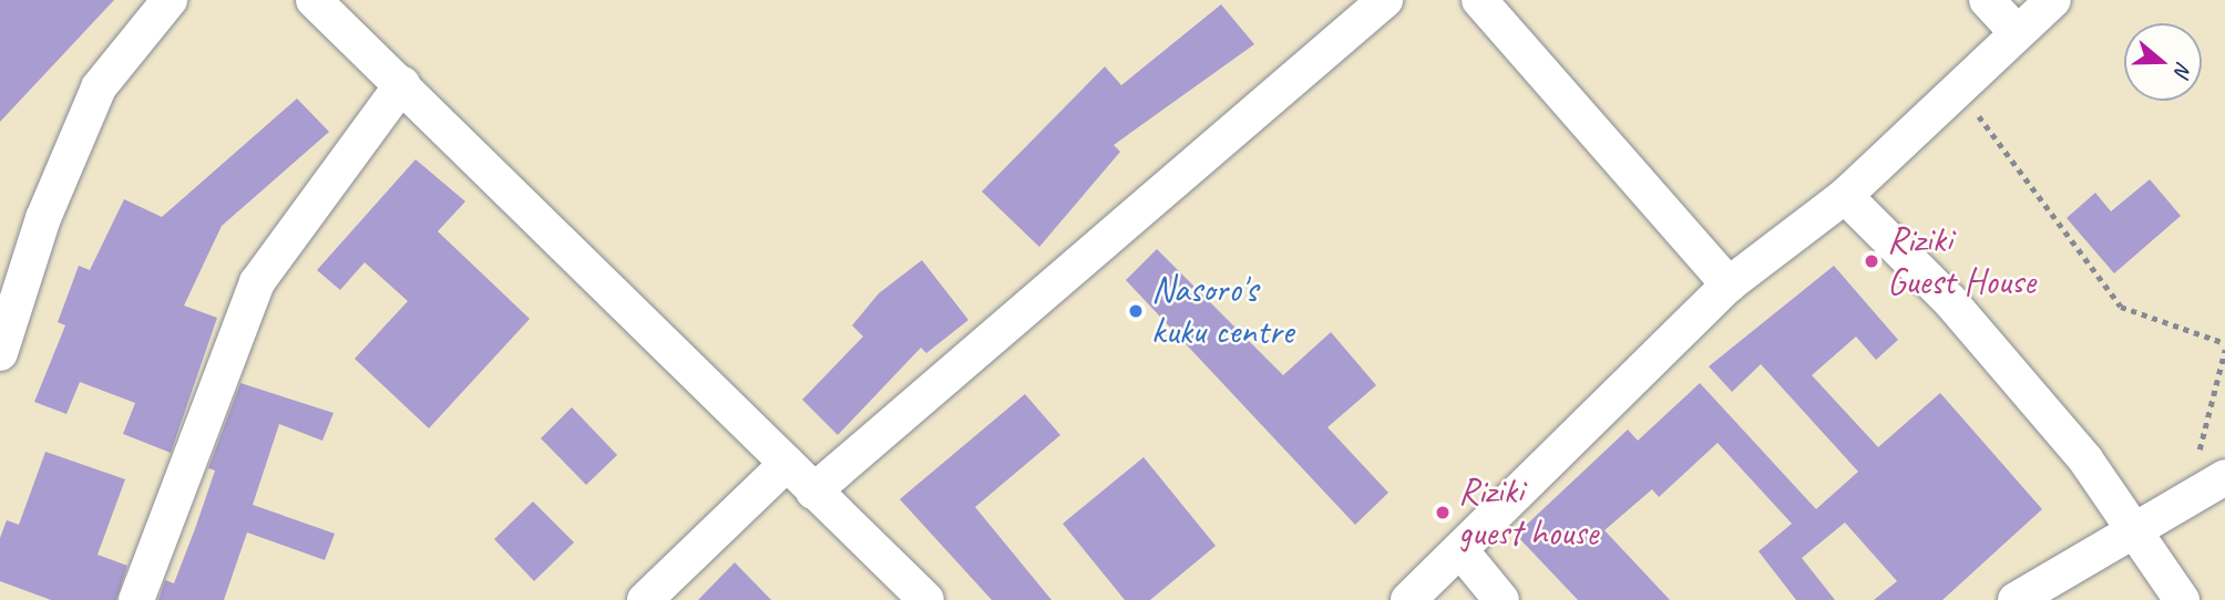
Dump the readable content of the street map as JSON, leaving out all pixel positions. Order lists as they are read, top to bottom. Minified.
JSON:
{"places":["Riziki Guest House","Nasoro's kuku centre","Riziki guest house"],"north":"right"}
